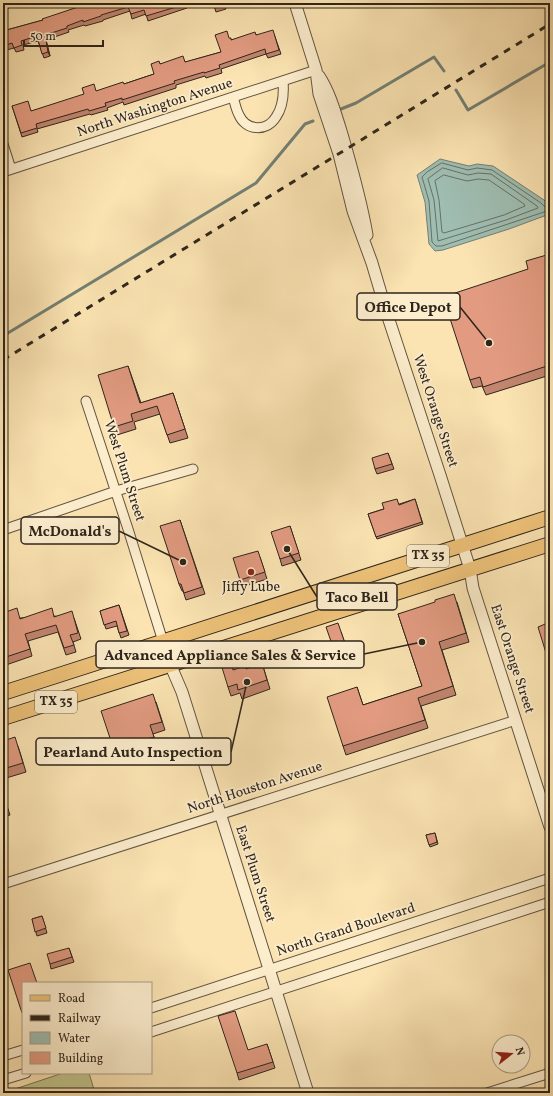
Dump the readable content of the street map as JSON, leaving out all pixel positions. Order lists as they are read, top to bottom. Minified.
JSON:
{"streets":{"main road":["TX 35"],"street":["North Washington Avenue","West Orange Street","West Plum Street","East Orange Street","North Houston Avenue","East Plum Street","North Grand Boulevard"]},"crossings":[["North Washington Avenue","West Orange Street"],["West Orange Street","TX 35"],["West Orange Street","East Orange Street"],["West Plum Street","TX 35"],["West Plum Street","East Plum Street"],["TX 35","East Orange Street"],["TX 35","East Plum Street"],["East Orange Street","North Houston Avenue"],["North Houston Avenue","East Plum Street"],["East Plum Street","North Grand Boulevard"]],"places":["Office Depot","Taco Bell","McDonald's","Jiffy Lube","Advanced Appliance Sales & Service","Pearland Auto Inspection"],"legend":["Road","Railway","Water","Building"],"scale_bar":"50 m","north":"right"}
